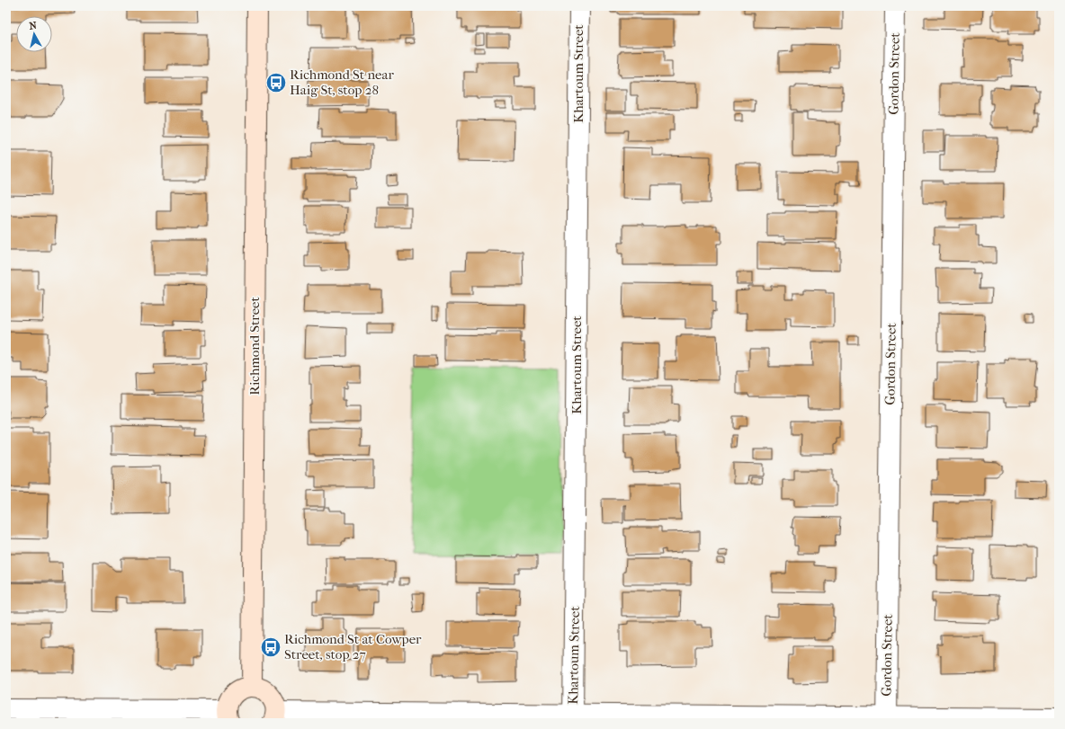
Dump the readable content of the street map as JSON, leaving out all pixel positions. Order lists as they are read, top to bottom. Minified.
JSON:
{"streets":{"street":["Khartoum Street","Gordon Street","Richmond Street"]},"places":{"bus stop":["Richmond St near Haig St, stop 28","Richmond St at Cowper Street, stop 27"]},"north":"top"}
